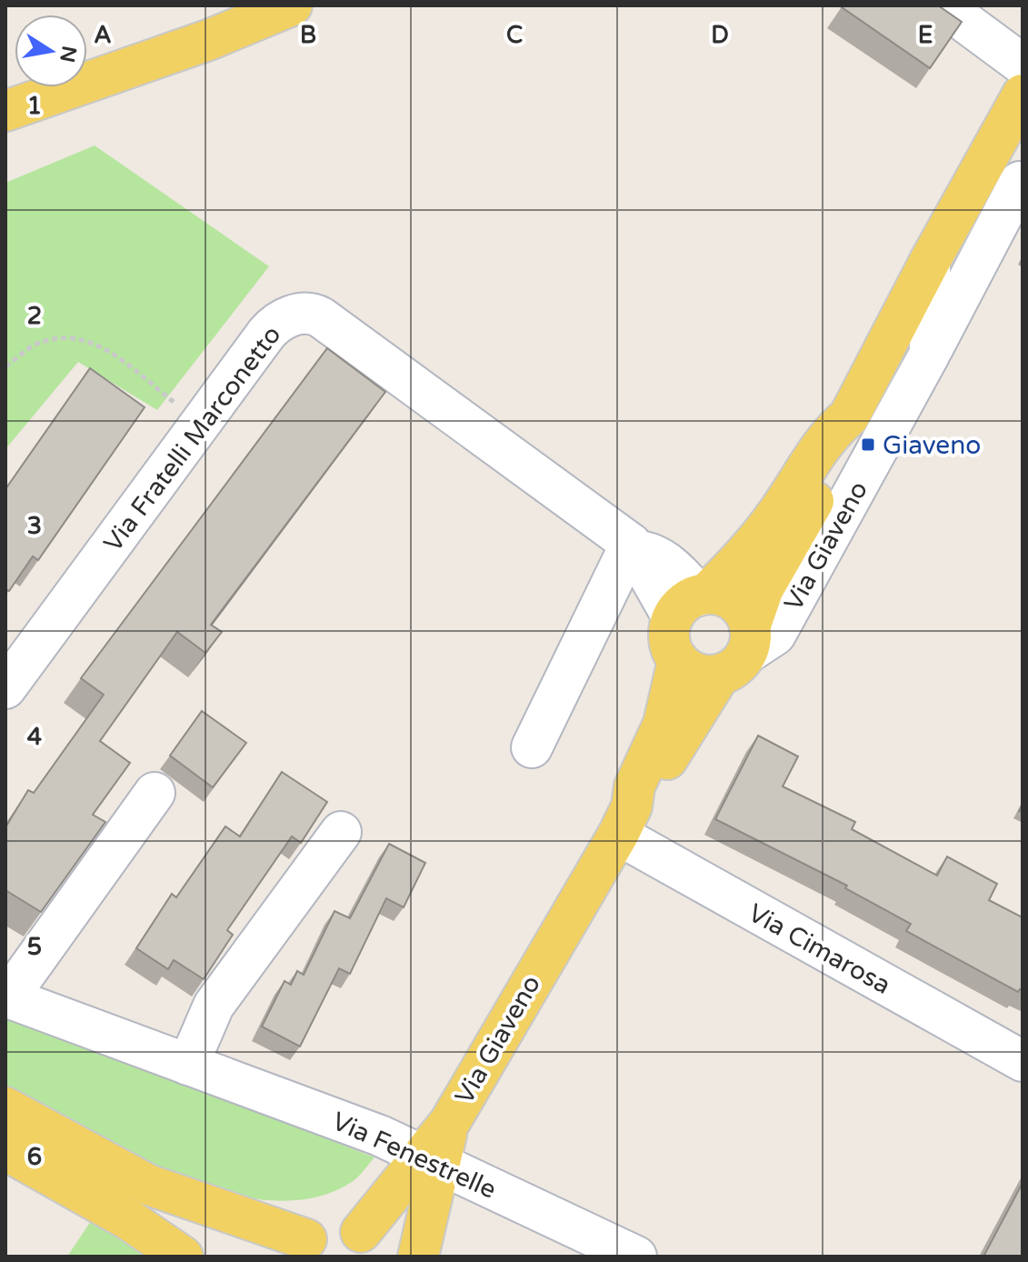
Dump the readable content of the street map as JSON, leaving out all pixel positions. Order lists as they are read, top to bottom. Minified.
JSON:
{"streets":{"main road":["Via Giaveno"],"street":["Via Fratelli Marconetto","Via Cimarosa","Via Fenestrelle"]},"crossings":[["Via Fratelli Marconetto","Via Giaveno"],["Via Giaveno","Via Cimarosa"],["Via Giaveno","Via Fenestrelle"]],"places":{"transit":["Giaveno"]},"north":"right","grid":{"columns":["A","B","C","D","E"],"rows":["1","2","3","4","5","6"]}}
